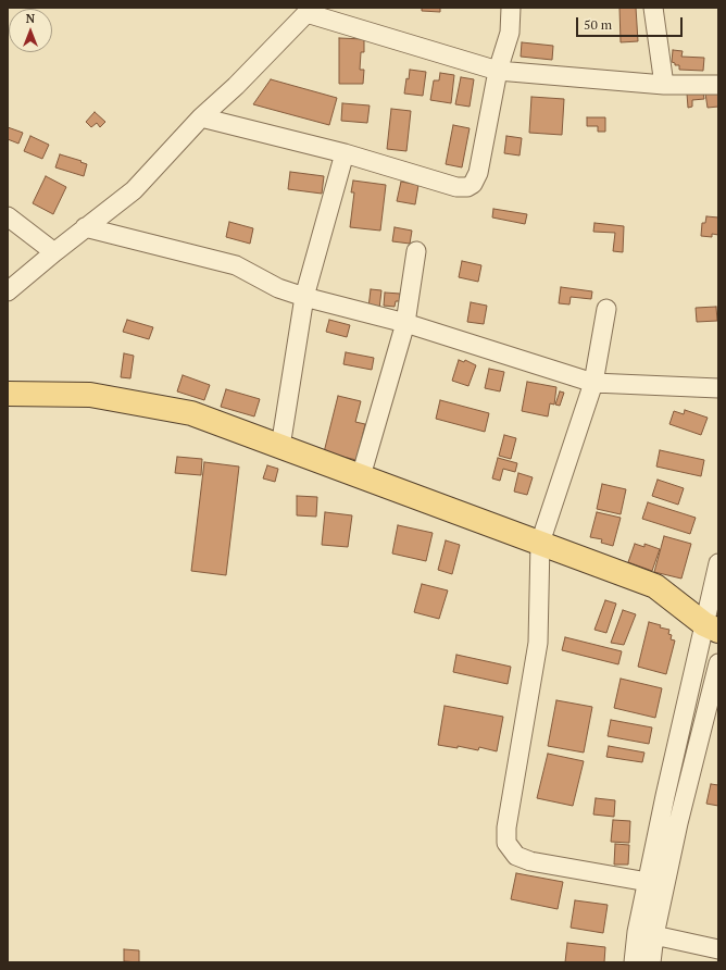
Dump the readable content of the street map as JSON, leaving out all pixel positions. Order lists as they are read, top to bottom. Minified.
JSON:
{"scale_bar":"50 m","north":"top"}
